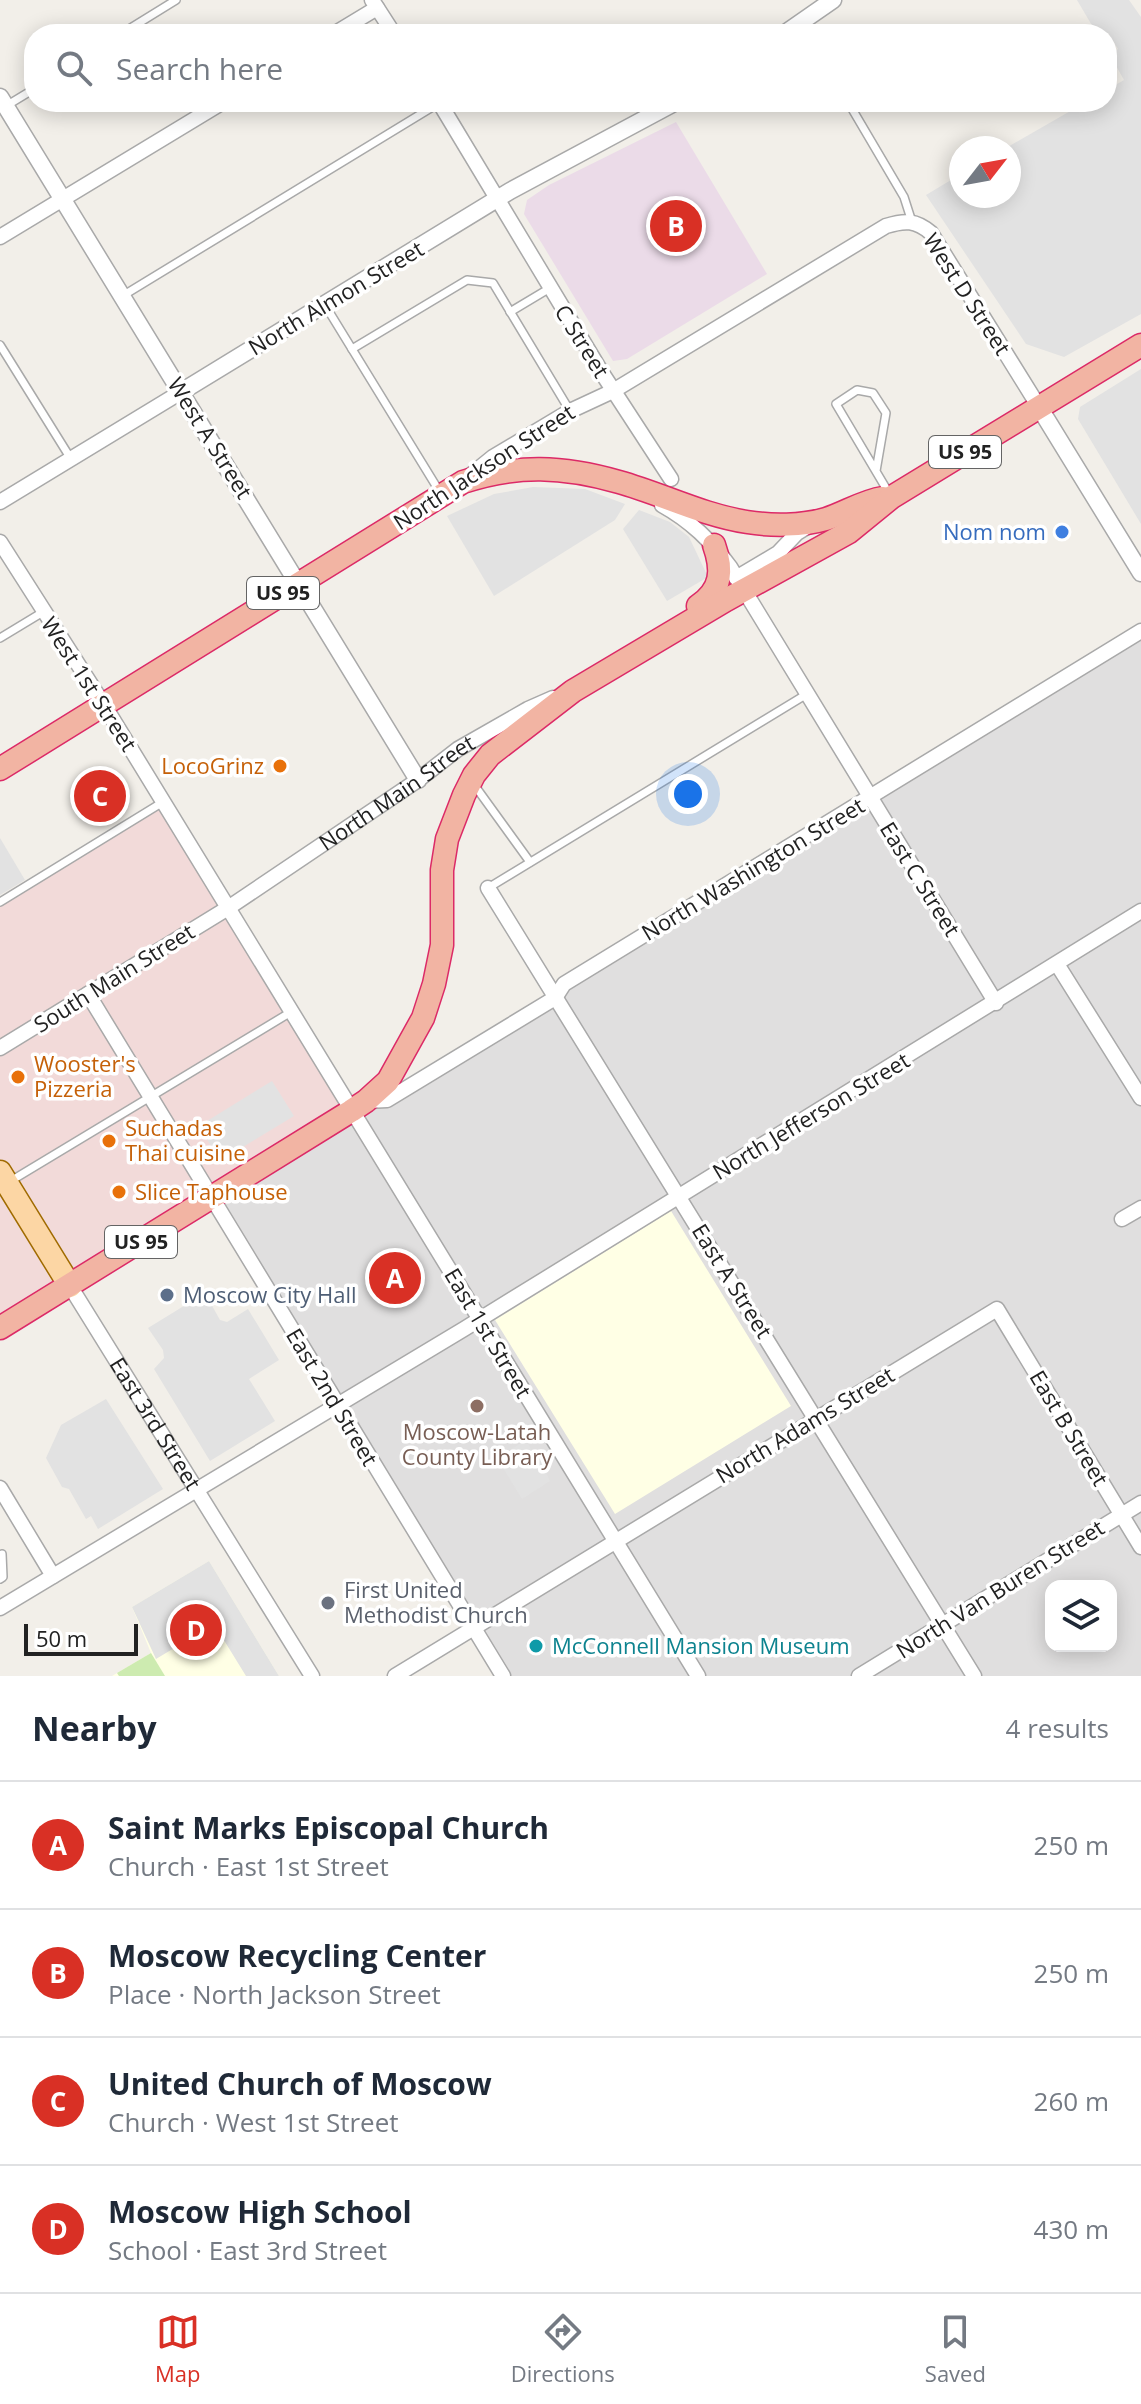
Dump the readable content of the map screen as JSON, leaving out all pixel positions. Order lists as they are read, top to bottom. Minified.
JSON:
{"streets":{"highway":["US 95","North Jackson Street","North Main Street"],"main road":["East 3rd Street"],"street":["West D Street","North Almon Street","C Street","West A Street","West 1st Street","North Washington Street","East C Street","South Main Street","North Jefferson Street","East A Street","East 1st Street","East 2nd Street","North Adams Street","East B Street","North Van Buren Street"]},"crossings":[["West D Street","North Jackson Street"],["West D Street","North Main Street"],["North Almon Street","C Street"],["North Almon Street","West A Street"],["C Street","North Jackson Street"],["West A Street","North Jackson Street"],["West A Street","North Main Street"],["US 95","North Jackson Street"],["US 95","West 1st Street"],["US 95","North Main Street"],["US 95","North Washington Street"],["US 95","East 1st Street"],["US 95","East 2nd Street"],["US 95","East 3rd Street"],["North Jackson Street","West 1st Street"],["North Jackson Street","North Main Street"],["West 1st Street","North Main Street"],["West 1st Street","South Main Street"],["West 1st Street","East 1st Street"],["North Main Street","North Washington Street"],["North Main Street","East C Street"],["North Main Street","South Main Street"],["North Main Street","East 1st Street"],["North Washington Street","East C Street"],["North Washington Street","East A Street"],["North Washington Street","East 1st Street"],["East C Street","North Jefferson Street"],["South Main Street","East 1st Street"],["South Main Street","East 2nd Street"],["North Jefferson Street","East A Street"],["North Jefferson Street","East 1st Street"],["North Jefferson Street","East 2nd Street"],["North Jefferson Street","East 3rd Street"],["East A Street","North Adams Street"],["East A Street","North Van Buren Street"],["East 1st Street","North Adams Street"],["East 2nd Street","North Adams Street"],["North Adams Street","East B Street"],["East B Street","North Van Buren Street"]],"places":["Nom nom","LocoGrinz","Wooster's Pizzeria","Suchadas Thai cuisine","Slice Taphouse","Moscow City Hall","Moscow-Latah County Library","First United Methodist Church","McConnell Mansion Museum"],"scale_bar":"50 m","north":"top right","page":{"search":"Search here","pins":["B","C","A","D"],"scale":"50 m","heading":["Nearby","4 results"],"list":[{"mark":"A","name":"Saint Marks Episcopal Church","note":"Church · East 1st Street","value":"250 m"},{"mark":"B","name":"Moscow Recycling Center","note":"Place · North Jackson Street","value":"250 m"},{"mark":"C","name":"United Church of Moscow","note":"Church · West 1st Street","value":"260 m"},{"mark":"D","name":"Moscow High School","note":"School · East 3rd Street","value":"430 m"}],"nav":["Map","Directions","Saved"]}}
